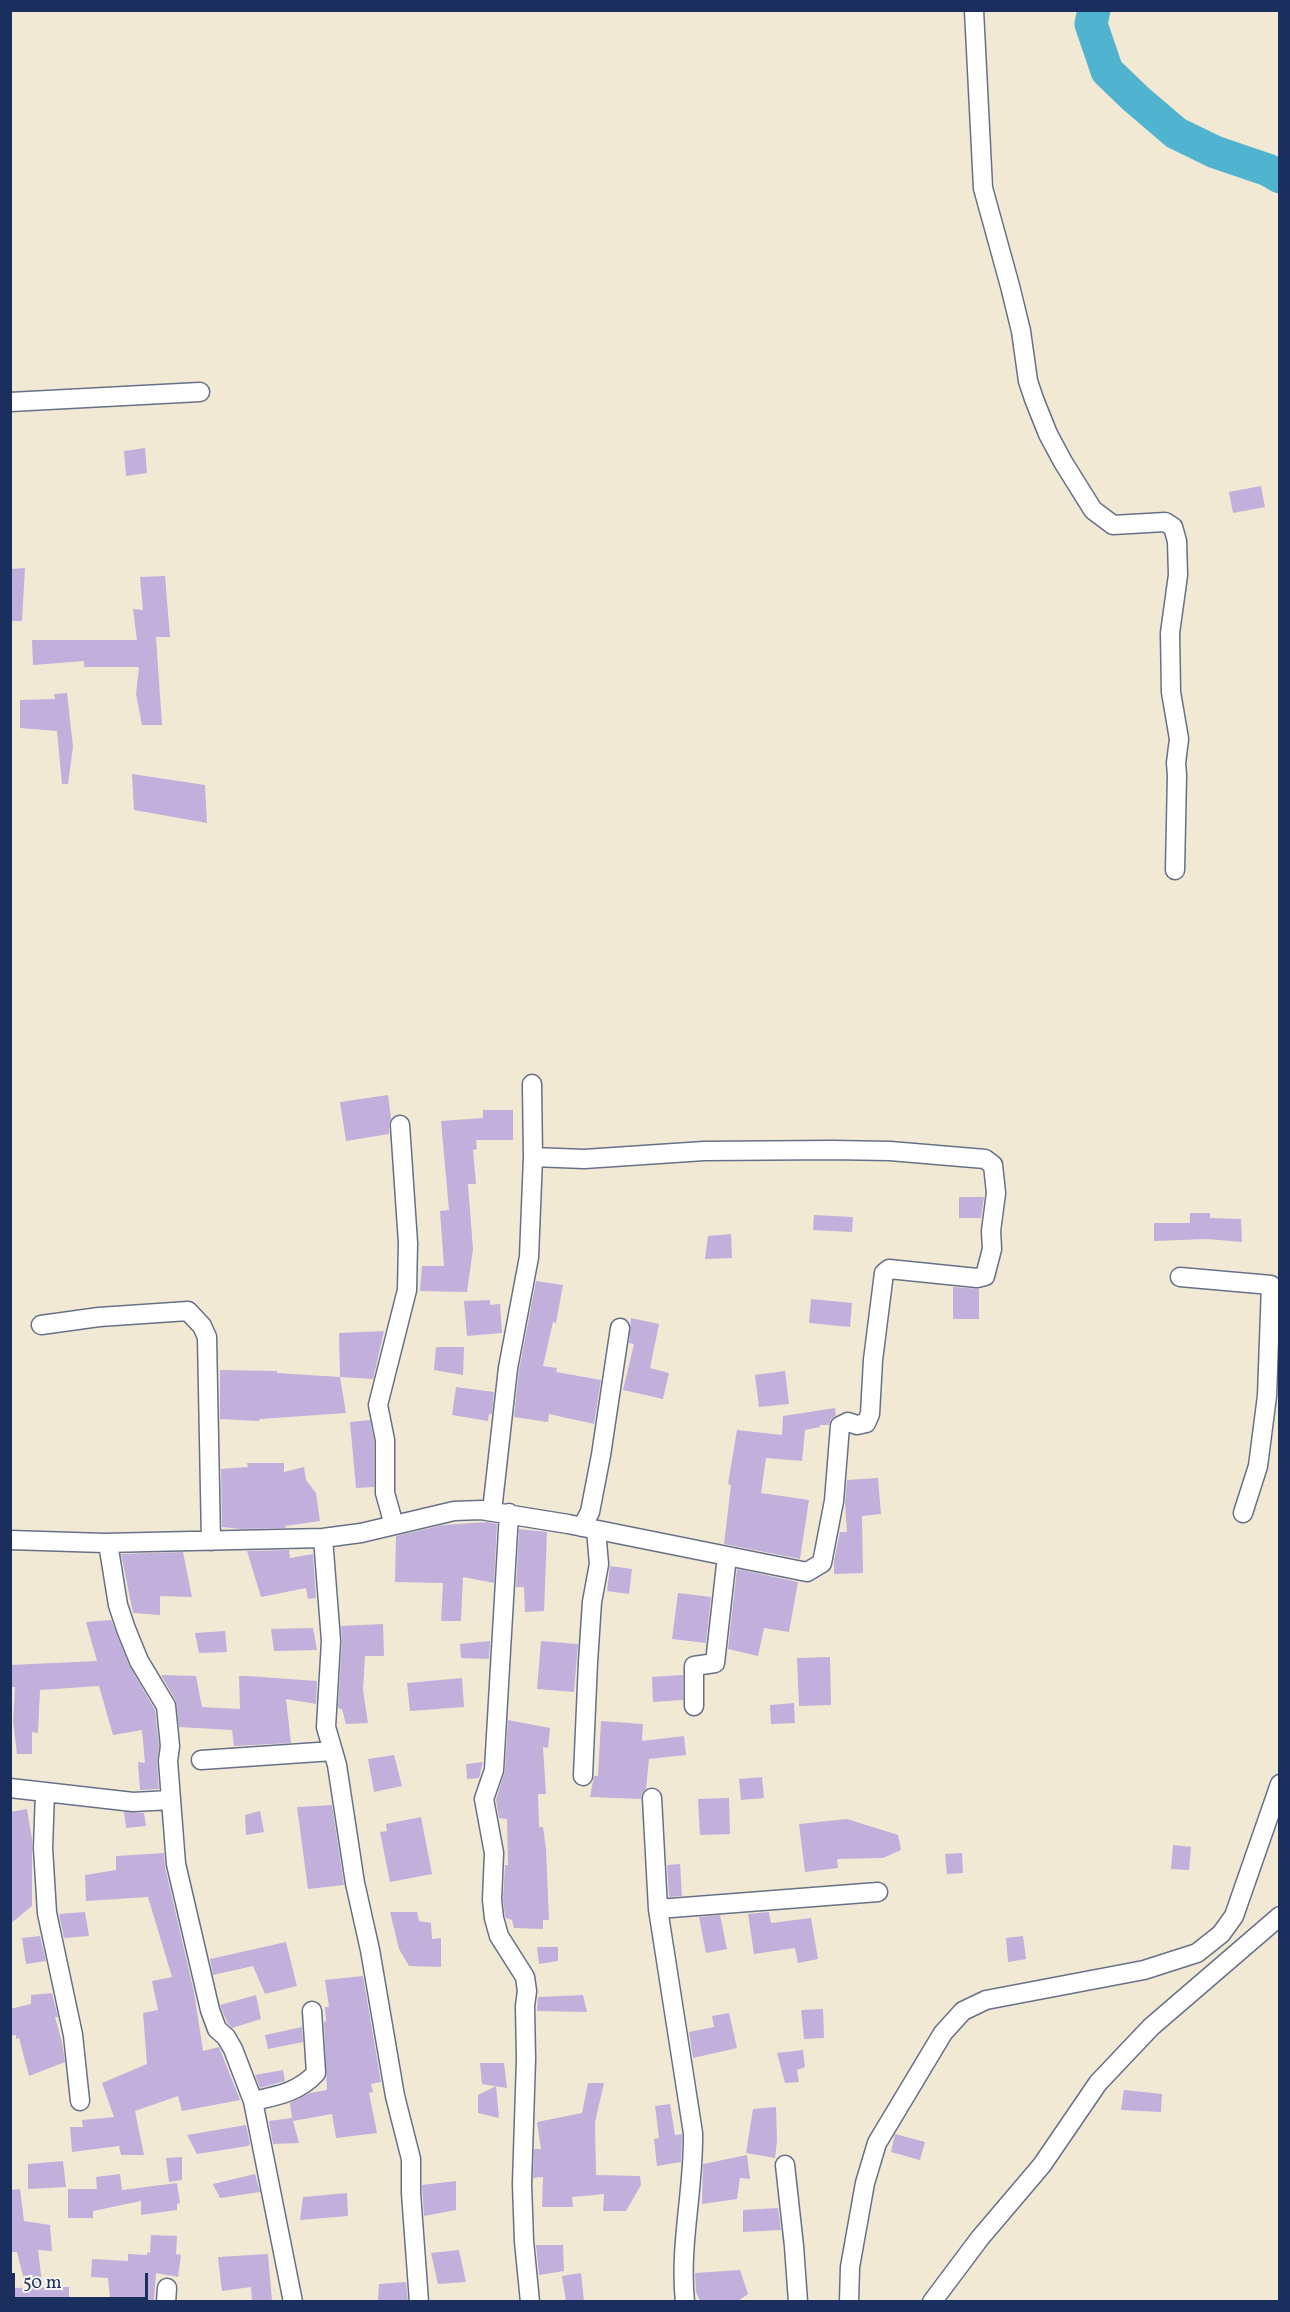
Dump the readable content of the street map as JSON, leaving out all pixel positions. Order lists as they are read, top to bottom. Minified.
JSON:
{"scale_bar":"50 m"}
